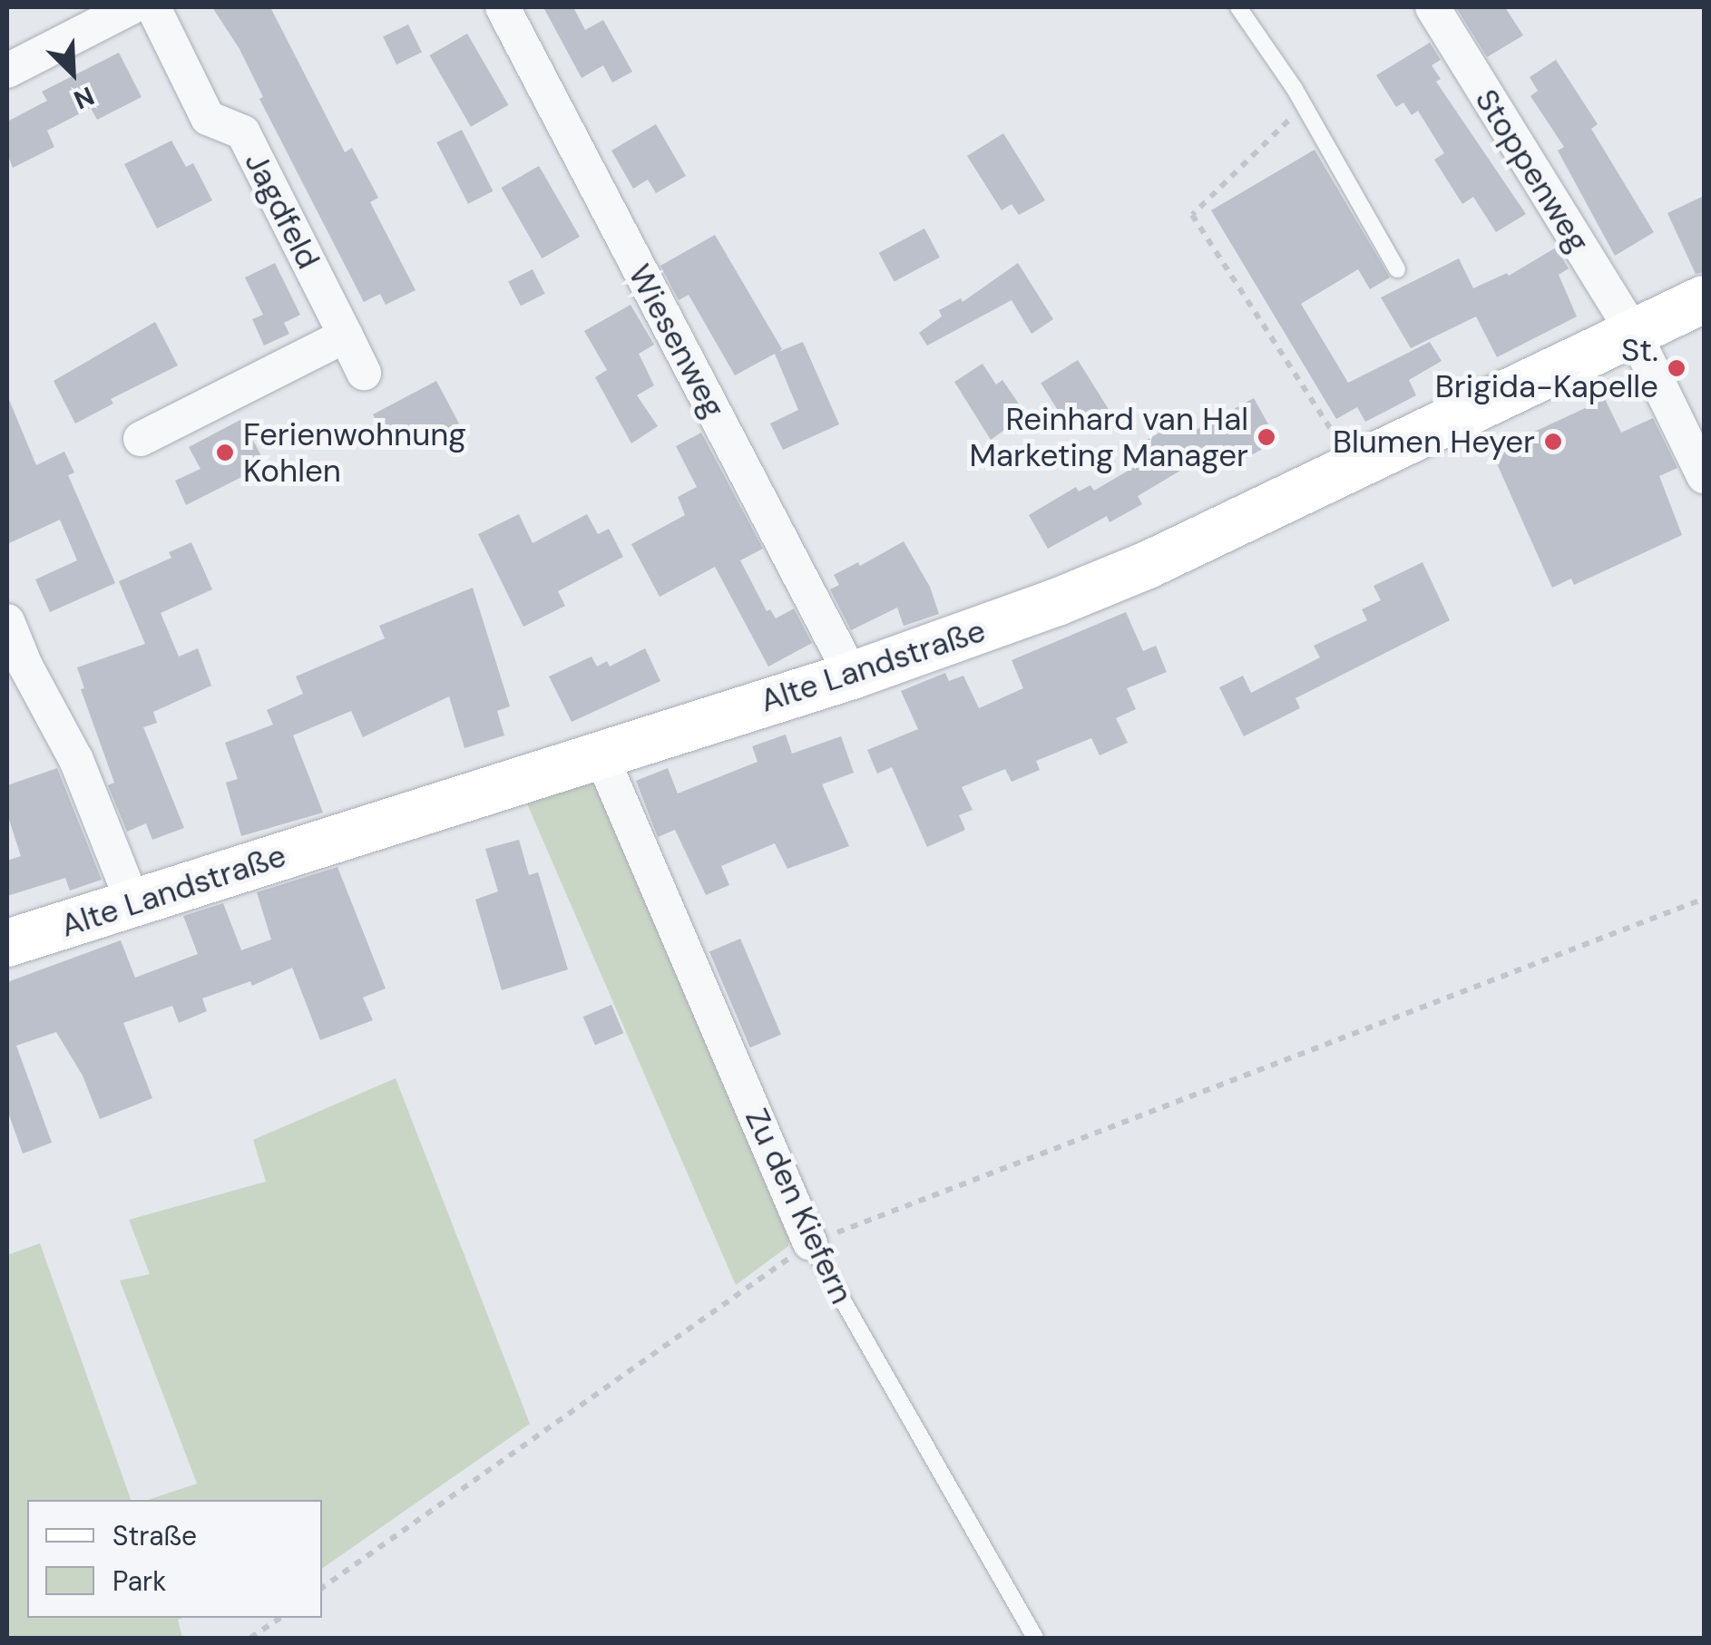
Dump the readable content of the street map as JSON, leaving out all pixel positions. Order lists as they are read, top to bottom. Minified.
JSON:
{"streets":{"main road":["Alte Landstraße"],"street":["Stoppenweg","Jagdfeld","Wiesenweg","Zu den Kiefern"]},"crossings":[["Stoppenweg","Alte Landstraße"],["Wiesenweg","Alte Landstraße"],["Alte Landstraße","Zu den Kiefern"]],"places":["St. Brigida-Kapelle","Reinhard van Hal Marketing Manager","Blumen Heyer","Ferienwohnung Kohlen"],"legend":["Straße","Park"],"north":"bottom right"}
